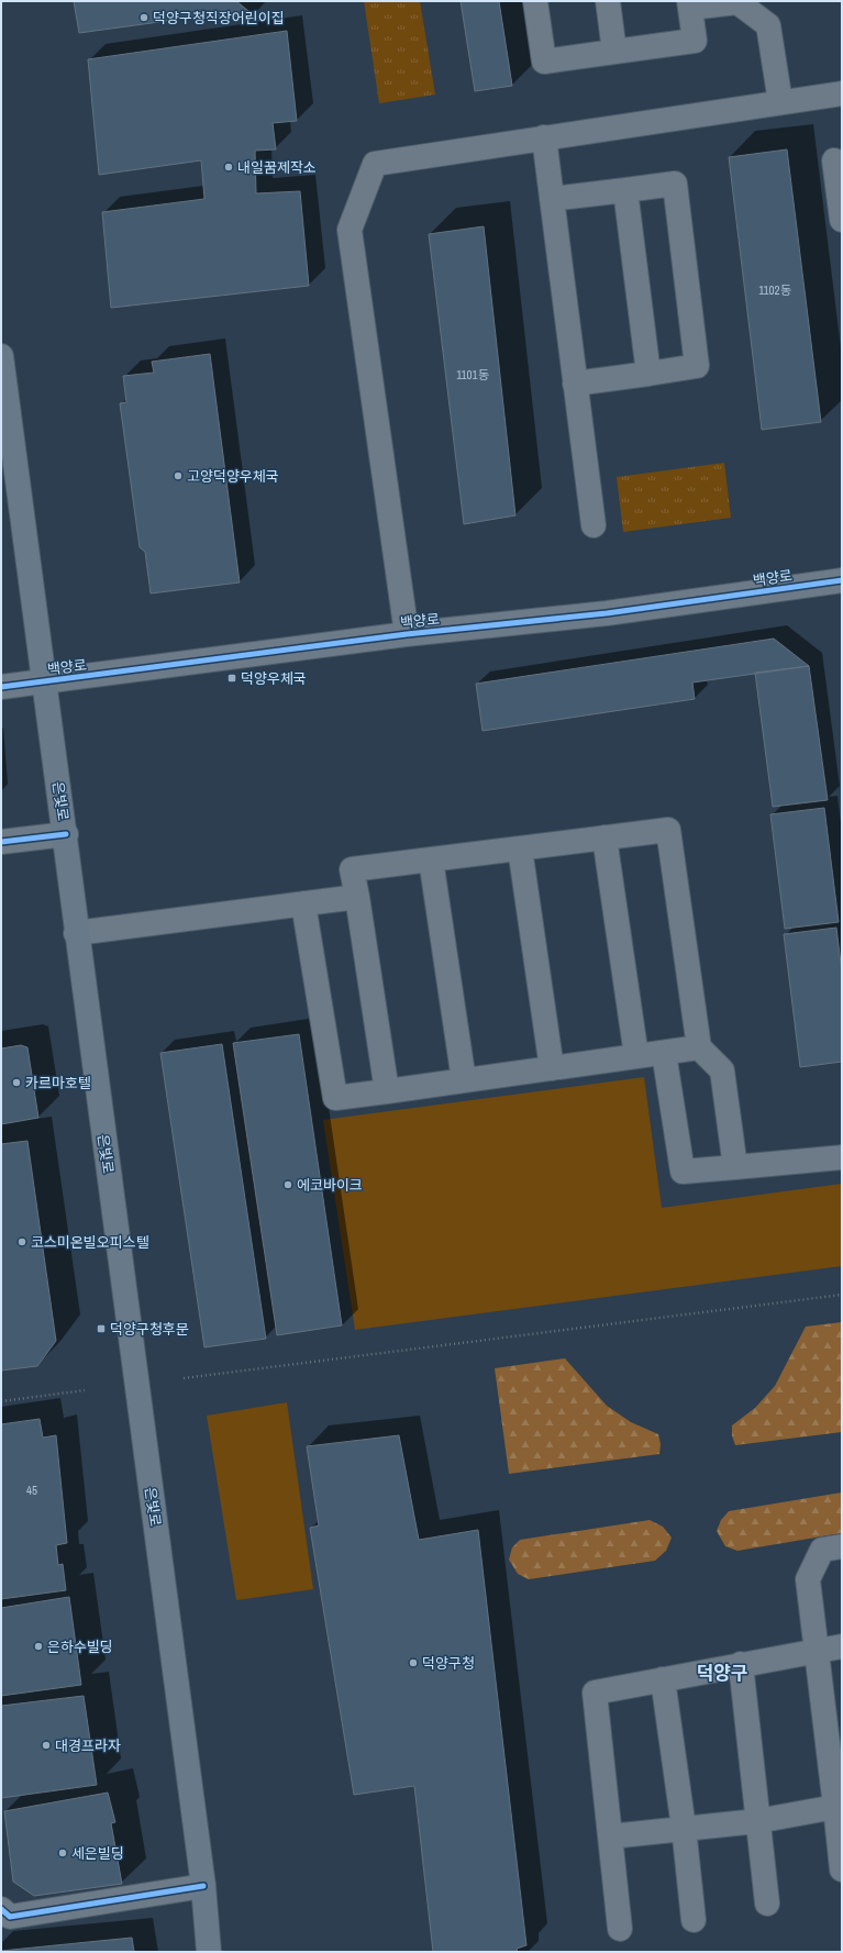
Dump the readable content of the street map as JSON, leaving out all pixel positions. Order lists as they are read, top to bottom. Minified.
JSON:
{"streets":{"main road":["은빛로"],"street":["백양로"]},"crossings":[["백양로","은빛로"]],"districts":["덕양구"],"places":{"other":["덕양구청직장어린이집","내일꿈제작소","고양덕양우체국","카르마호텔","에코바이크","코스미온빌오피스텔","은하수빌딩","덕양구청","대경프라자","세은빌딩"],"transit":["덕양우체국","덕양구청후문"]},"house_numbers":["1102동","1101동","45"]}
